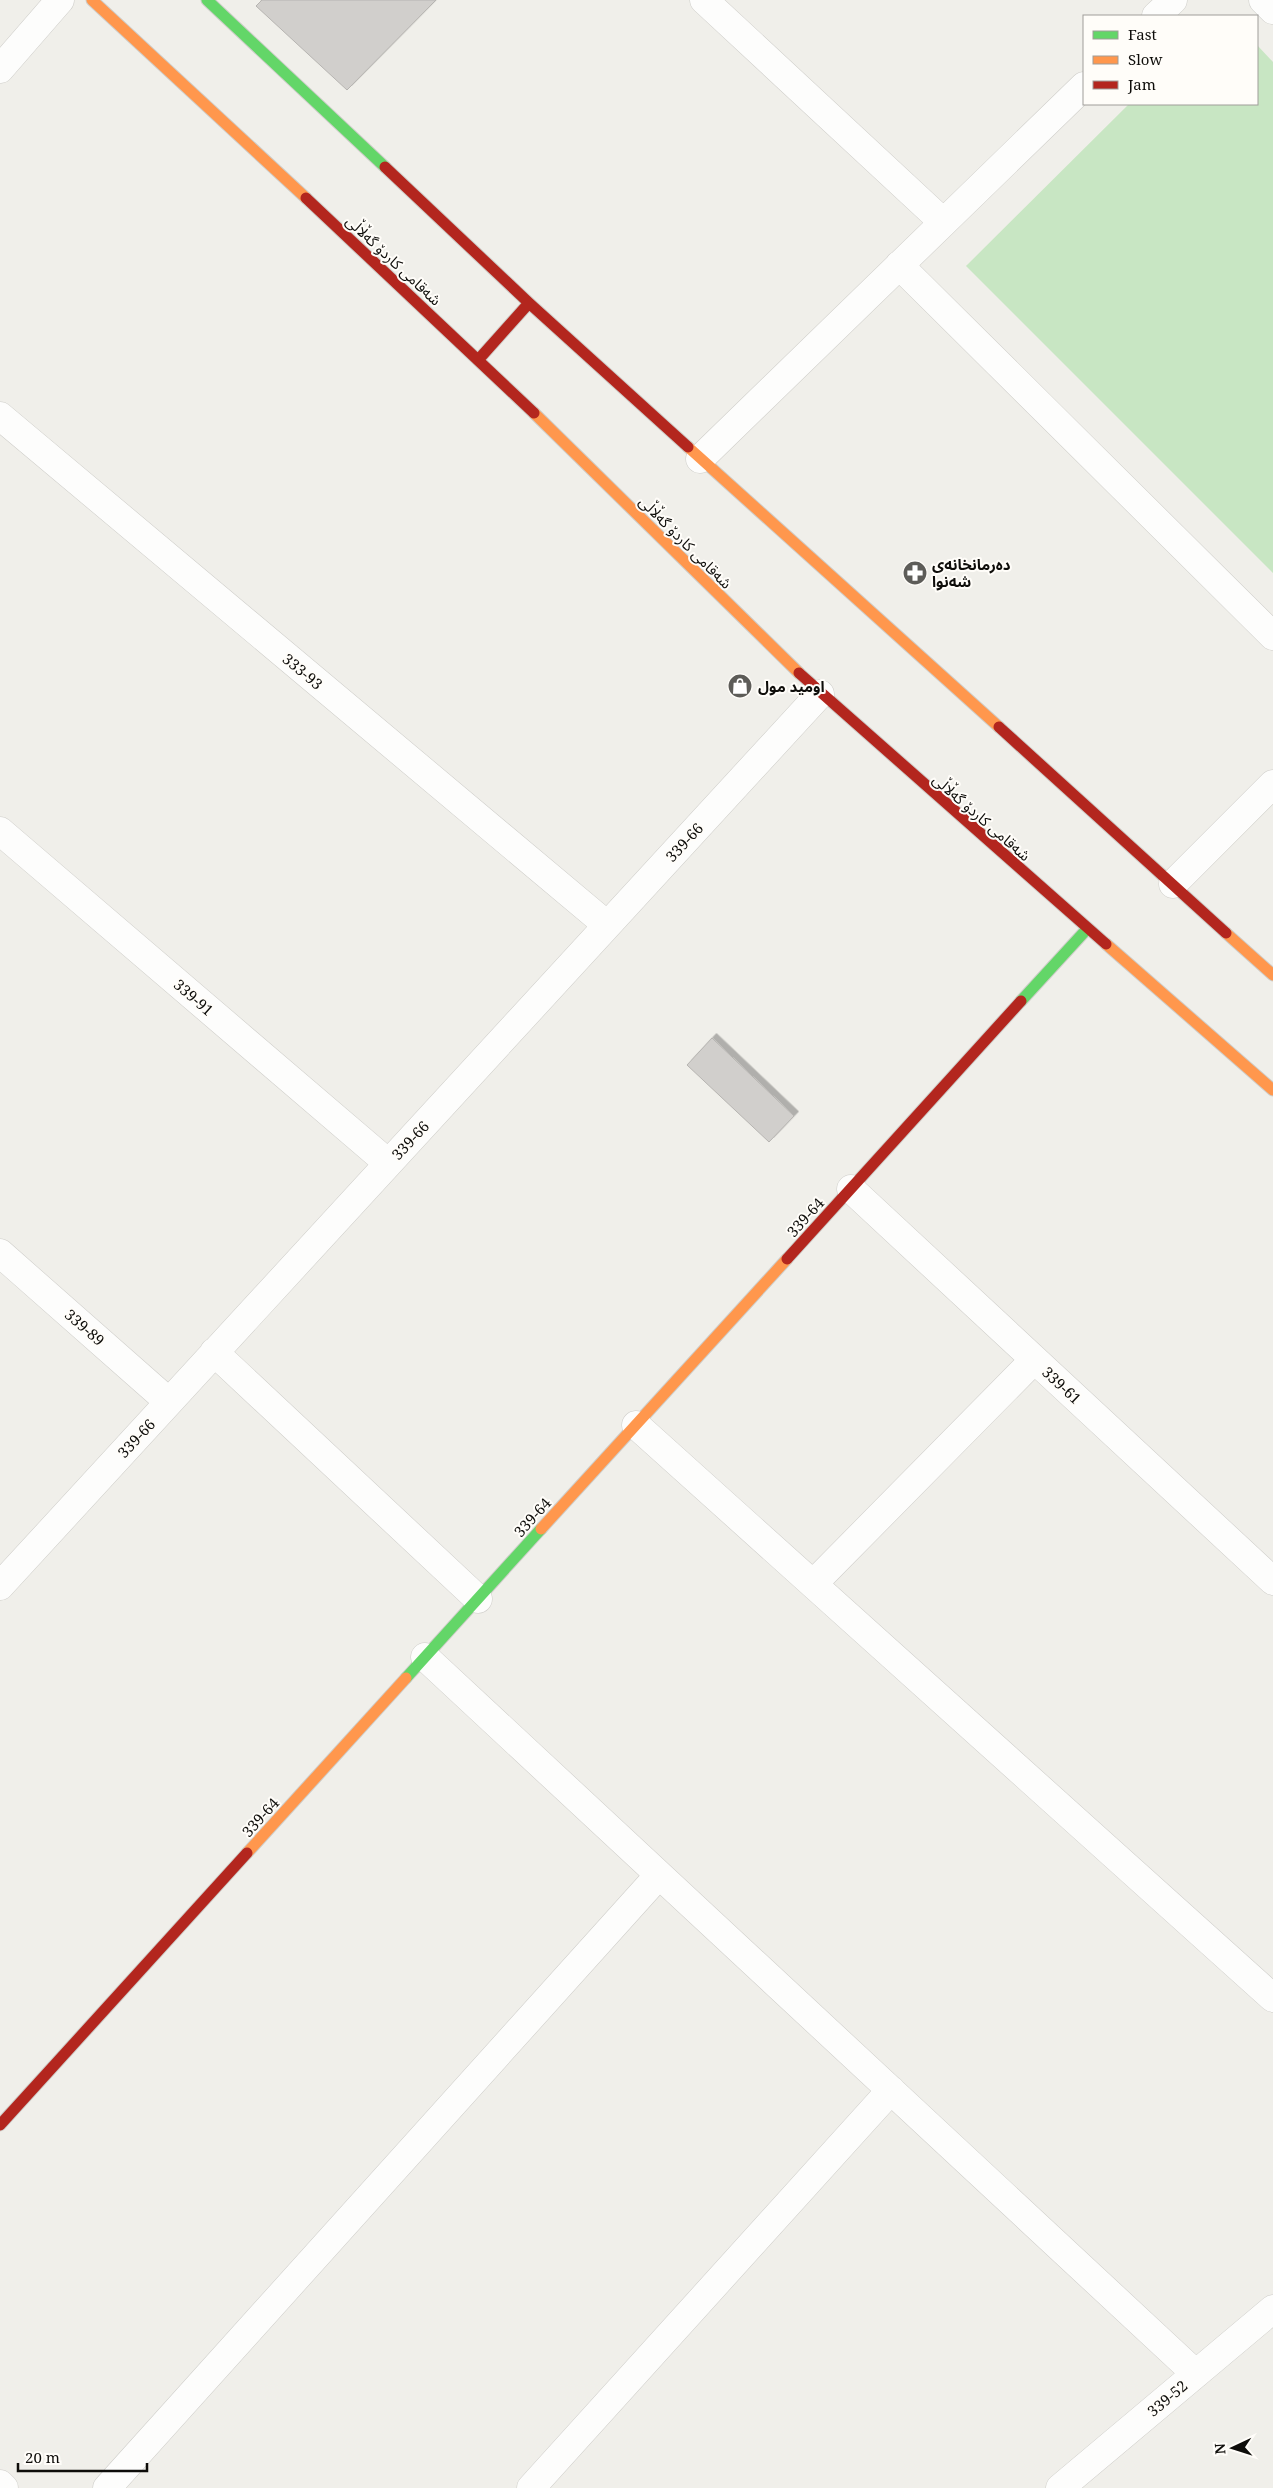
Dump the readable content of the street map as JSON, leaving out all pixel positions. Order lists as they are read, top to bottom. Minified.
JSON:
{"streets":{"street":["شەقامی کاردۆ گەڵاڵی","333-93","339-66","339-91","339-64","339-89","339-61","339-52"]},"crossings":[["شەقامی کاردۆ گەڵاڵی","339-66"],["شەقامی کاردۆ گەڵاڵی","339-64"],["333-93","339-66"],["339-66","339-91"],["339-66","339-89"],["339-64","339-61"]],"places":{"pharmacy":["دەرمانخانەی شەنوا"],"shop":["اوميد مول"]},"legend":["Fast","Slow","Jam"],"scale_bar":"20 m","north":"left"}
